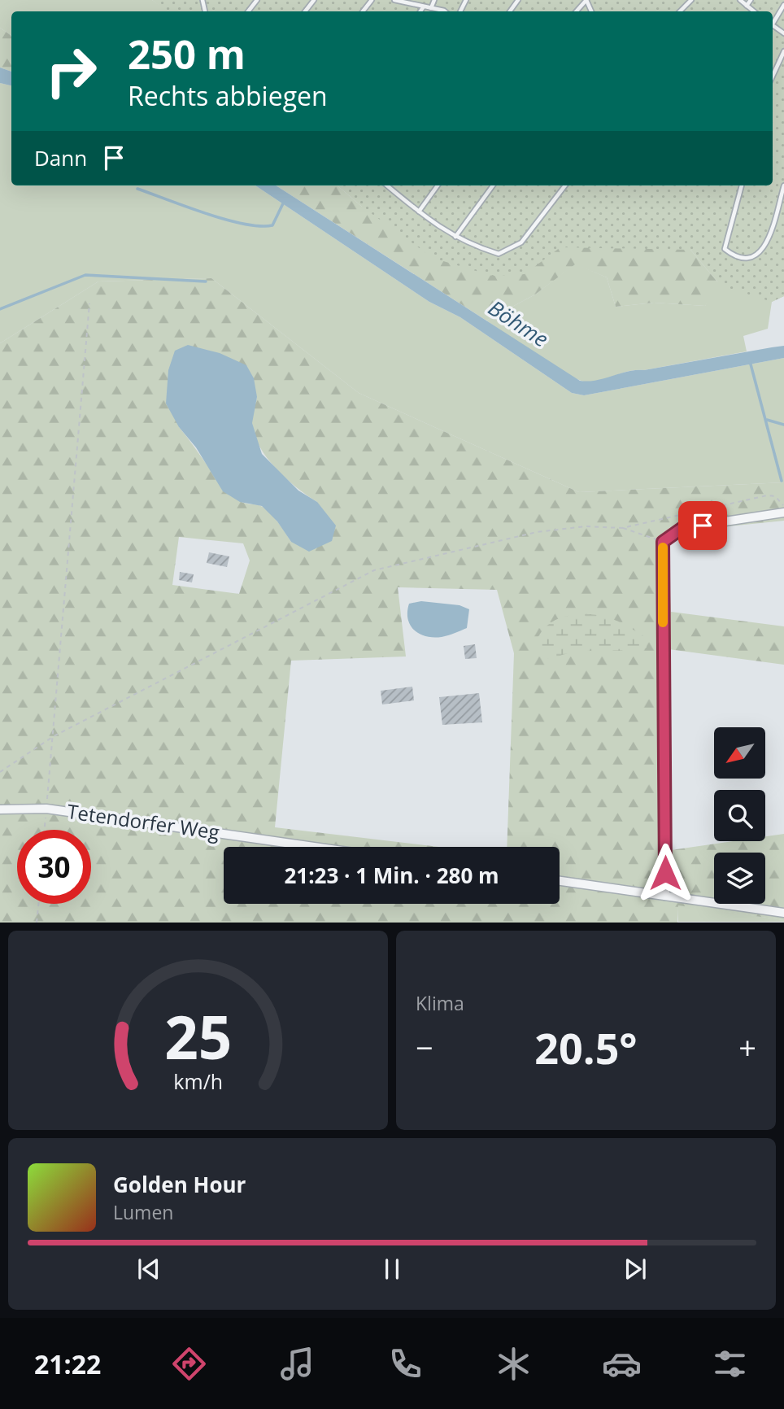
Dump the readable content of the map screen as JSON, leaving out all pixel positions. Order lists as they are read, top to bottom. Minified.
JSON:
{"streets":{"street":["Tetendorfer Weg"]},"water":["Böhme"],"north":"bottom left","page":{"turn":["250 m","Rechts abbiegen"],"then":"Dann","limit":"30","trip":"21:23 · 1 Min. · 280 m","tile":"Klima","heat":["−","20.5°","+"],"song":["Golden Hour","Lumen"],"tabs":"21:22","gauge":["25","km/h"]}}
